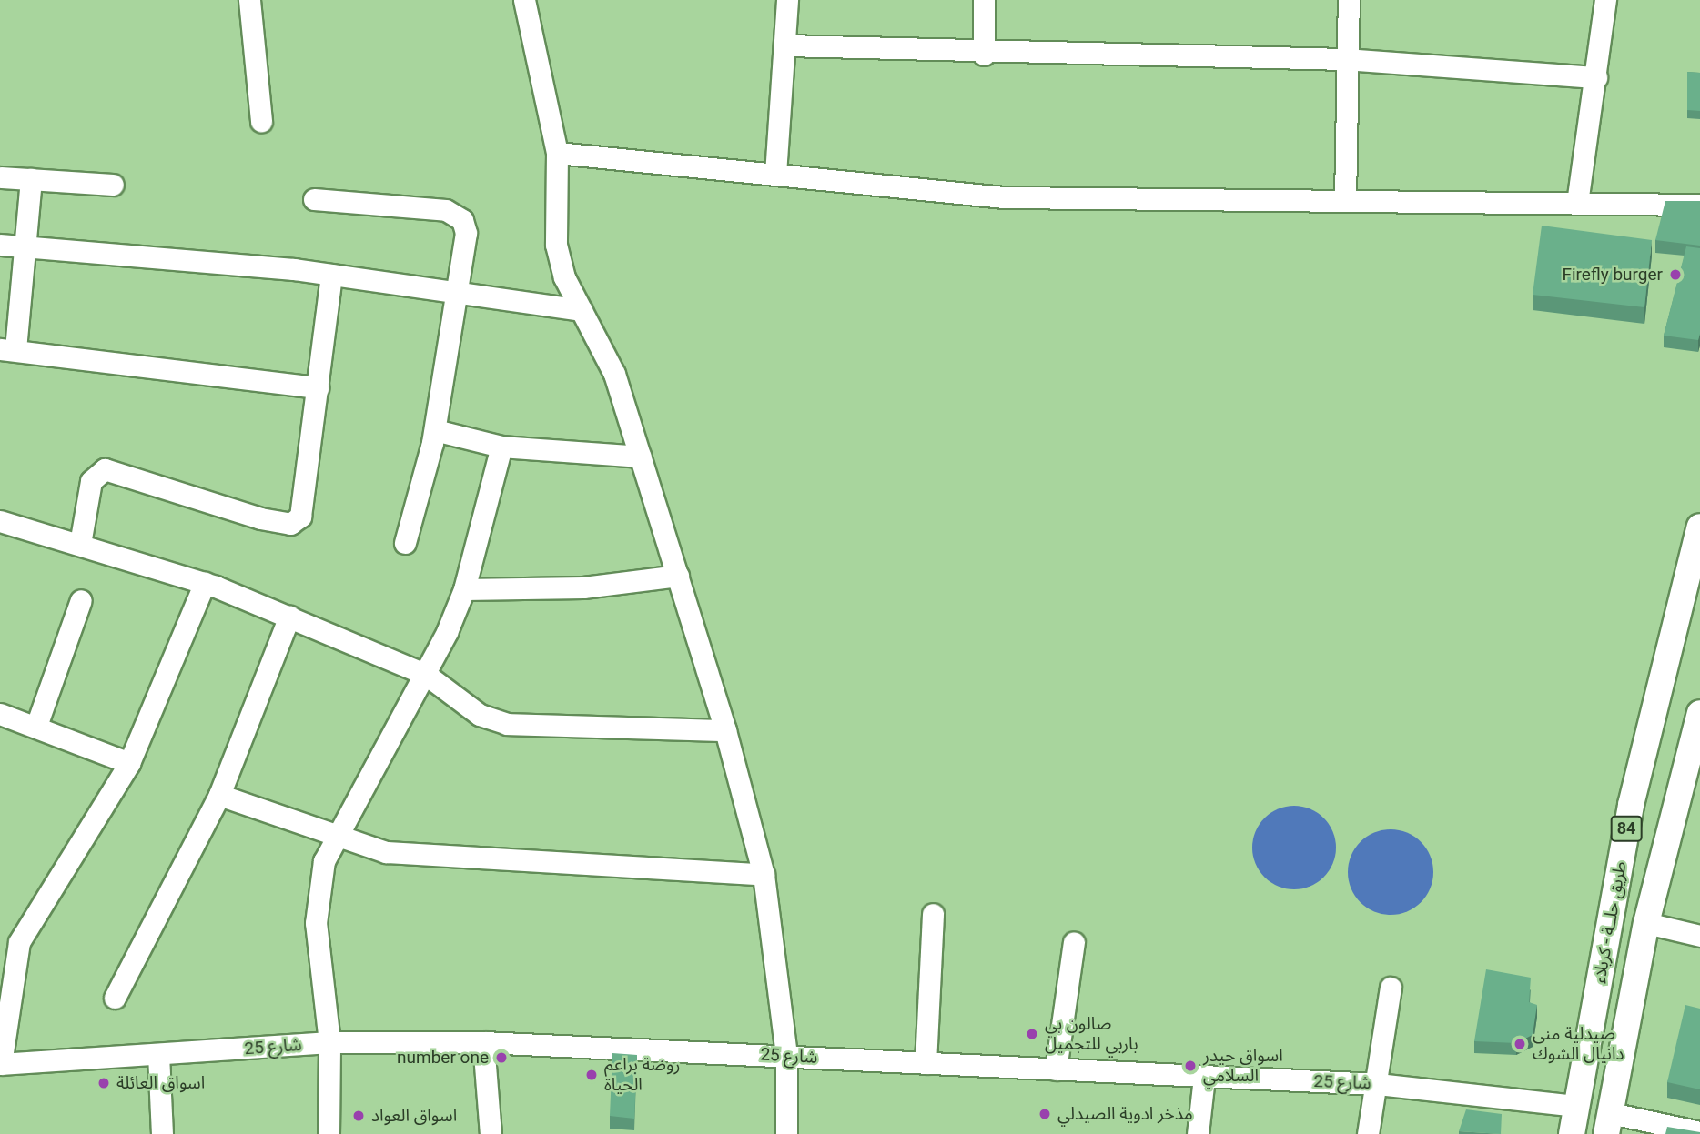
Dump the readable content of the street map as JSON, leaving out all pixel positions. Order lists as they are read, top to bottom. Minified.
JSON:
{"streets":{"main road":["84","طريق حلــة - كربلاء"],"street":["شارع 25"]},"crossings":[["طريق حلــة - كربلاء","شارع 25"]],"places":["Firefly burger","صالون بي باربي للتجميل","صيدلية منى دانيال الشوك","number one","اسواق حيدر السلامي","روضة براعم الحياة","اسواق العائلة","مذخر ادوية الصيدلي","اسواق العواد"]}
